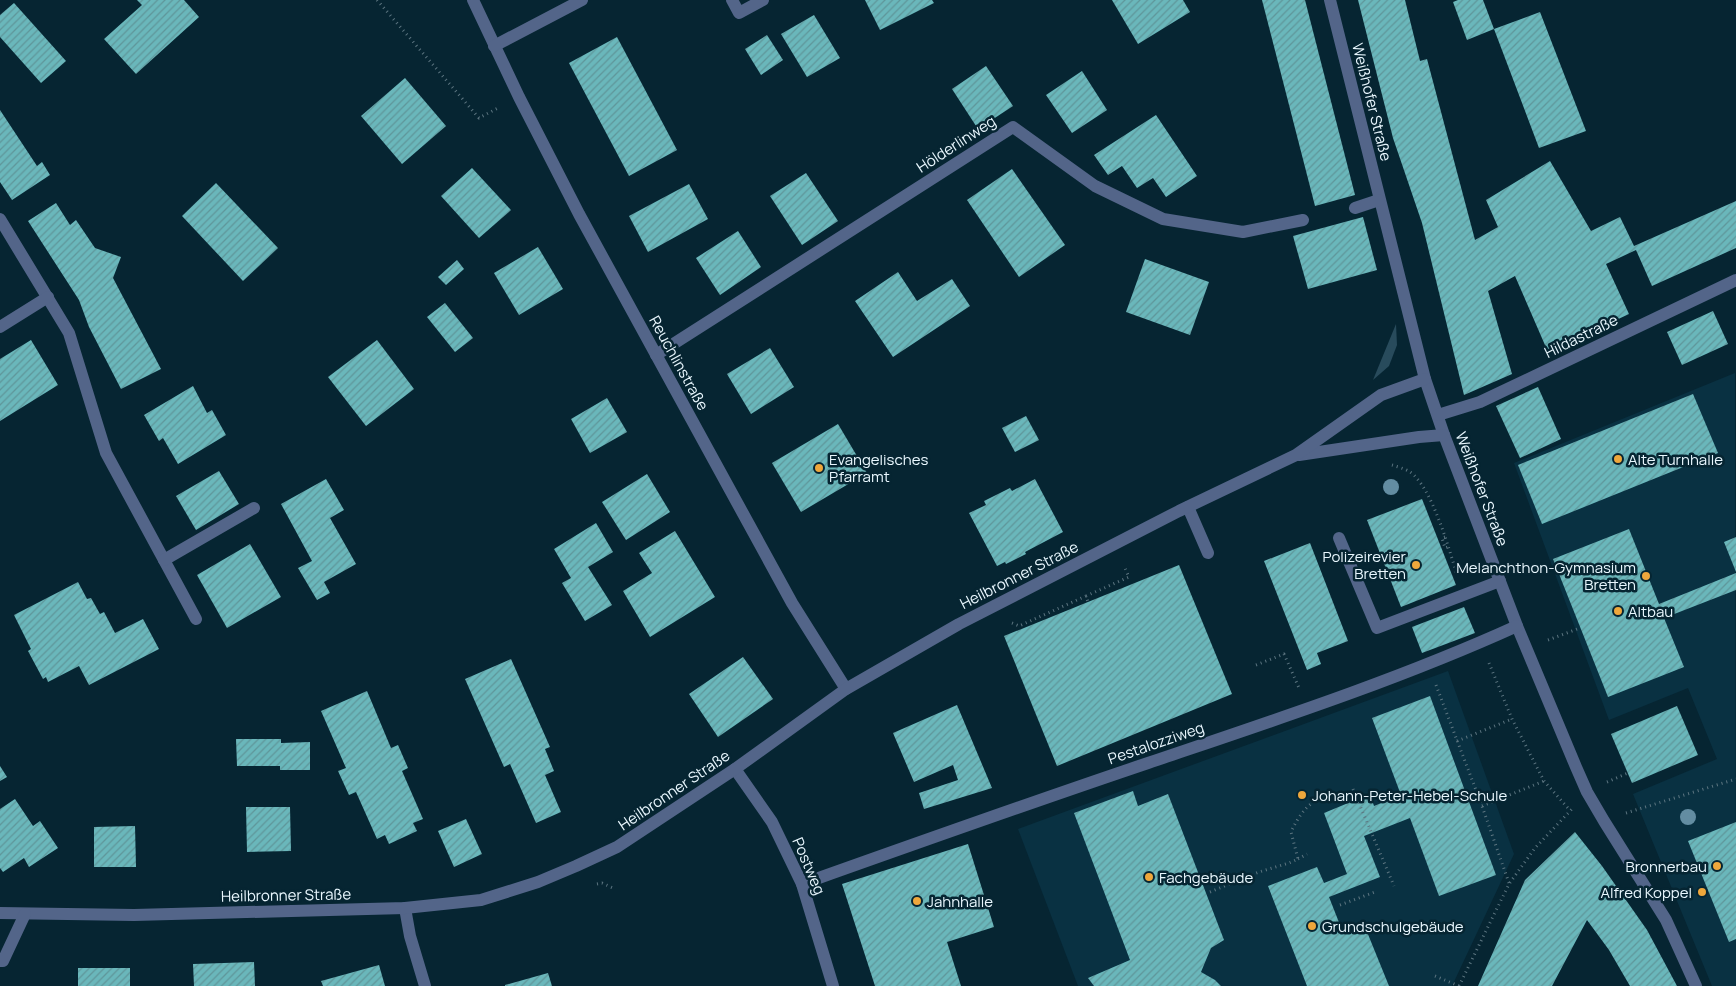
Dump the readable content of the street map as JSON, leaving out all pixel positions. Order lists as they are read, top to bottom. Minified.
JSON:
{"streets":{"street":["Weißhofer Straße","Hölderlinweg","Hildastraße","Reuchlinstraße","Heilbronner Straße","Pestalozziweg","Postweg"]},"crossings":[["Weißhofer Straße","Hildastraße"],["Weißhofer Straße","Heilbronner Straße"],["Weißhofer Straße","Pestalozziweg"],["Hölderlinweg","Reuchlinstraße"],["Reuchlinstraße","Heilbronner Straße"],["Heilbronner Straße","Postweg"],["Pestalozziweg","Postweg"]],"places":["Alte Turnhalle","Evangelisches Pfarramt","Polizeirevier Bretten","Melanchthon-Gymnasium Bretten","Altbau","Johann-Peter-Hebel-Schule","Bronnerbau","Fachgebäude","Alfred Koppel","Jahnhalle","Grundschulgebäude"]}
